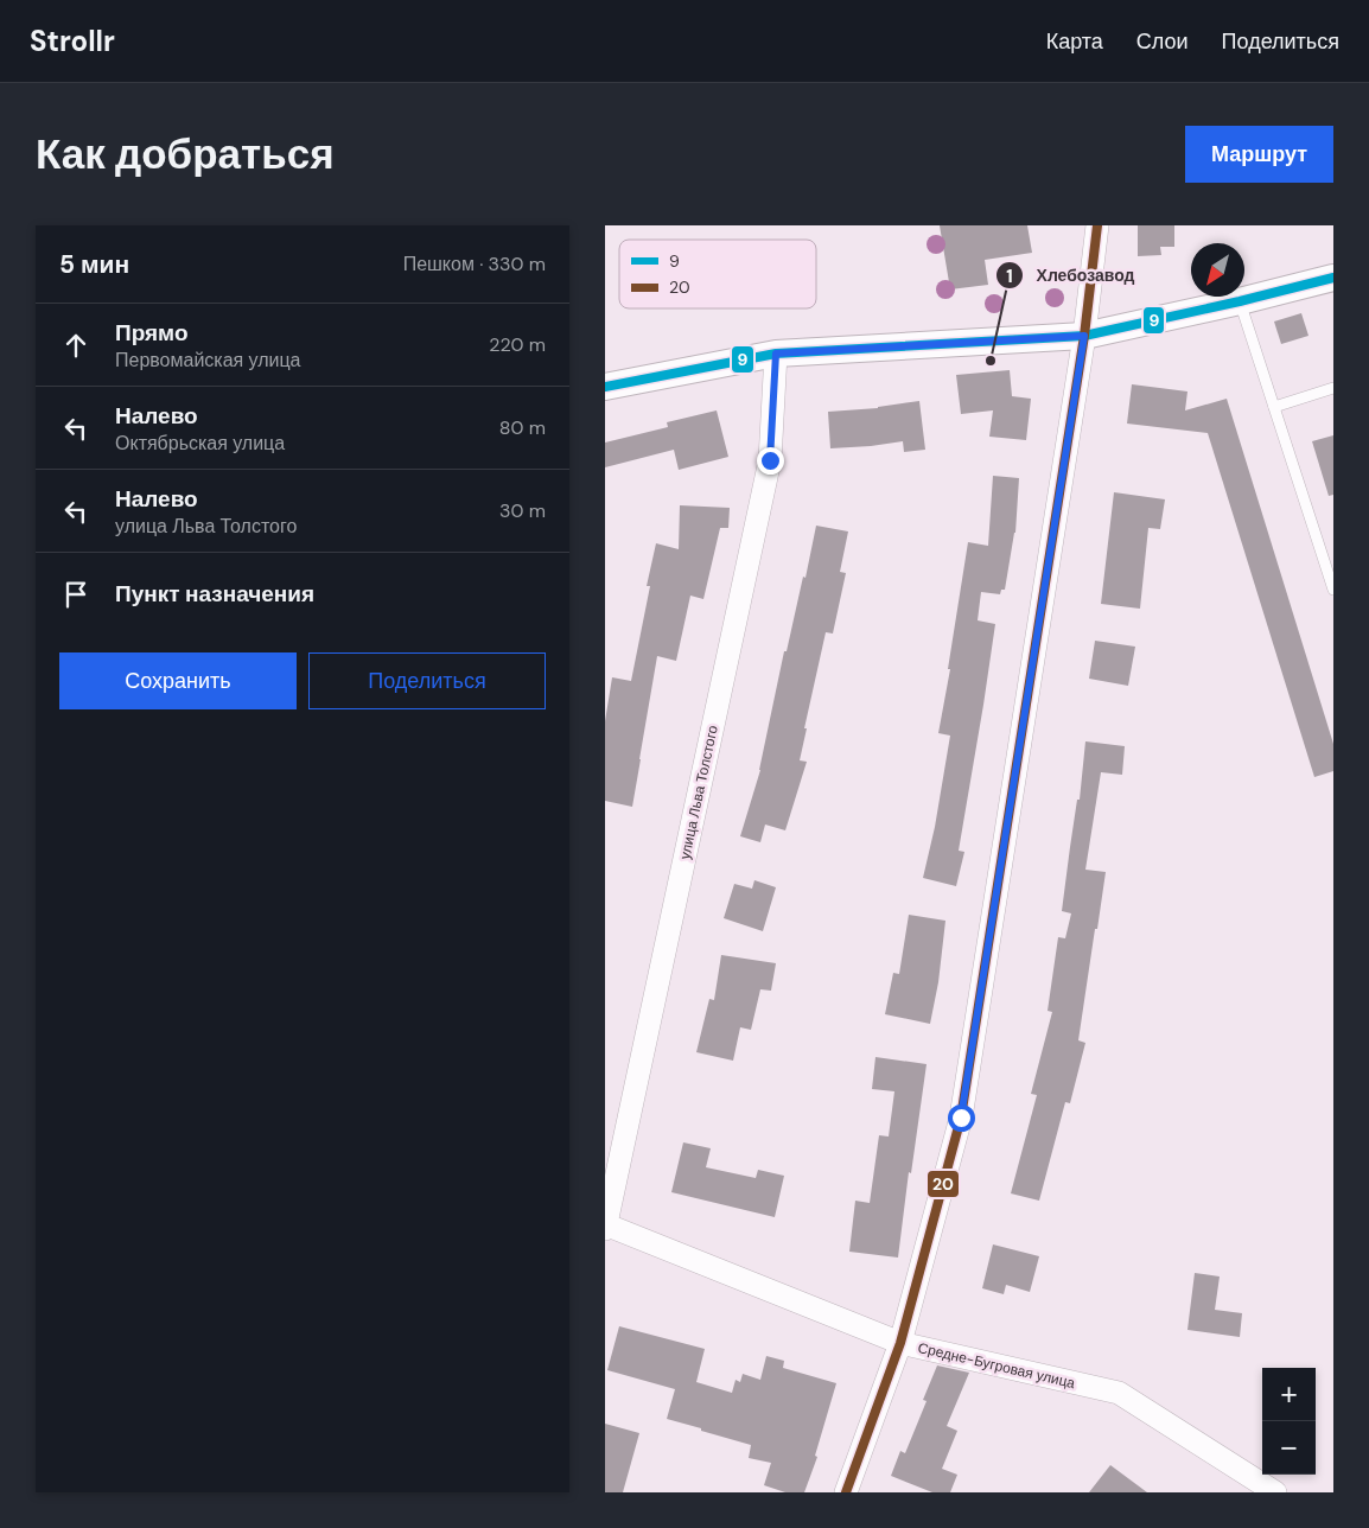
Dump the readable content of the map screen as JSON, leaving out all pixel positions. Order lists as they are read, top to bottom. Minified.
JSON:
{"streets":{"street":["улица Льва Толстого","Средне-Бугровая улица"]},"crossings":[["улица Льва Толстого","Средне-Бугровая улица"]],"places":["Хлебозавод"],"lines":["transit line 20","transit line 9"],"legend":["9","20"],"north":"bottom left","page":{"header":"Strollr","nav":["Карта","Слои","Поделиться"],"buttons":["Маршрут",["Сохранить","Поделиться"]],"title":"Как добраться","heading":["5 мин","Пешком · 330 m"],"list":[["Прямо","Первомайская улица","220 m"],["Налево","Октябрьская улица","80 m"],["Налево","улица Льва Толстого","30 m"],"Пункт назначения"],"map_buttons":["+","−"]}}
